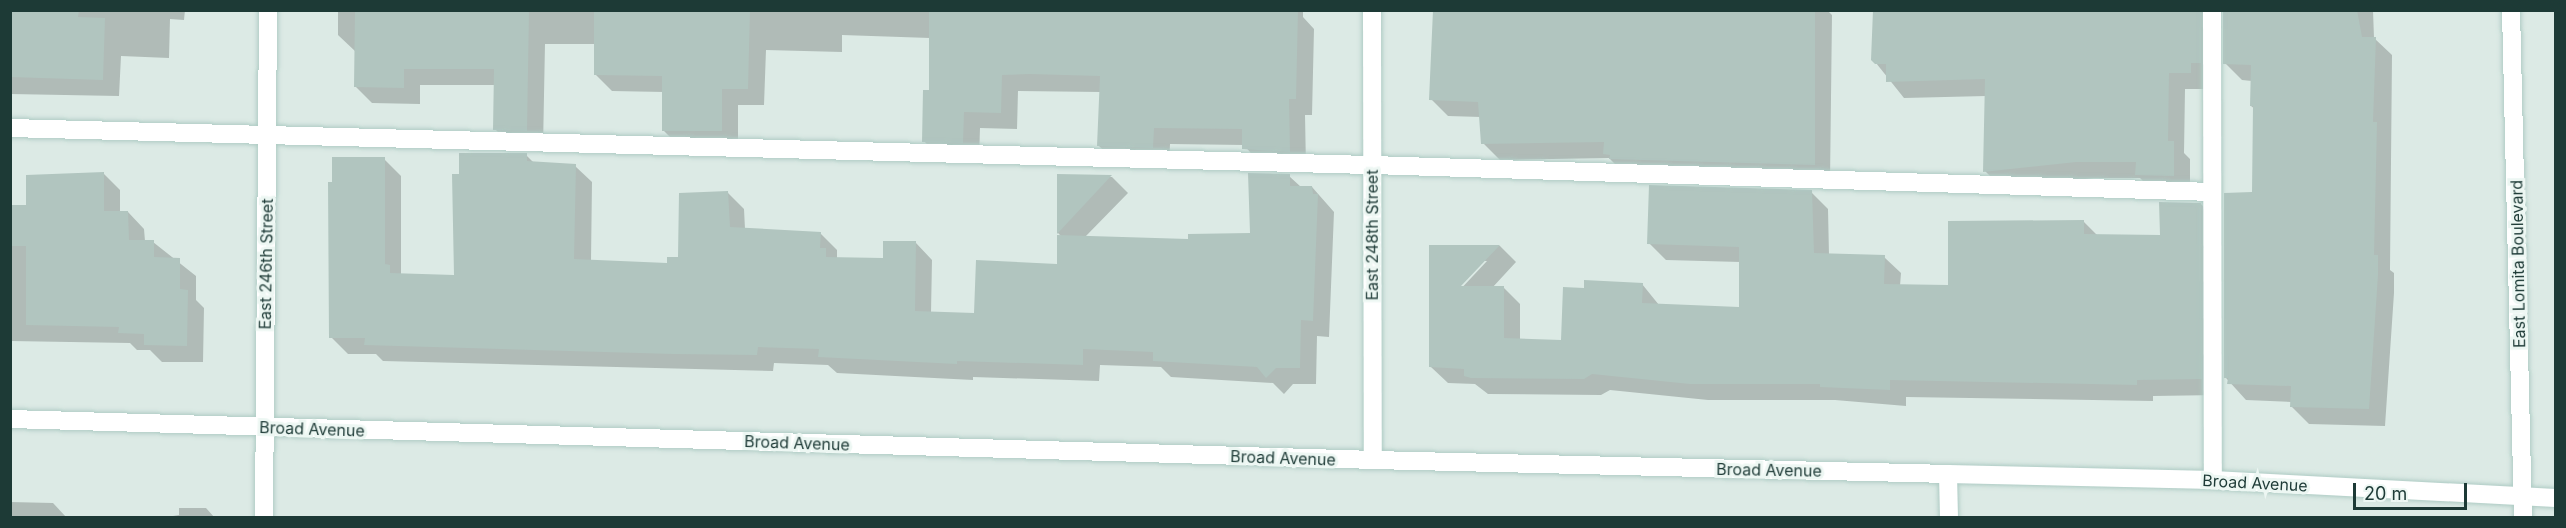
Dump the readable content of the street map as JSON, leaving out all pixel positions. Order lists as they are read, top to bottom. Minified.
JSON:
{"streets":{"street":["East 248th Street","East 246th Street","East Lomita Boulevard","Broad Avenue"]},"crossings":[["East 248th Street","Broad Avenue"],["East 246th Street","Broad Avenue"],["East Lomita Boulevard","Broad Avenue"]],"scale_bar":"20 m"}
